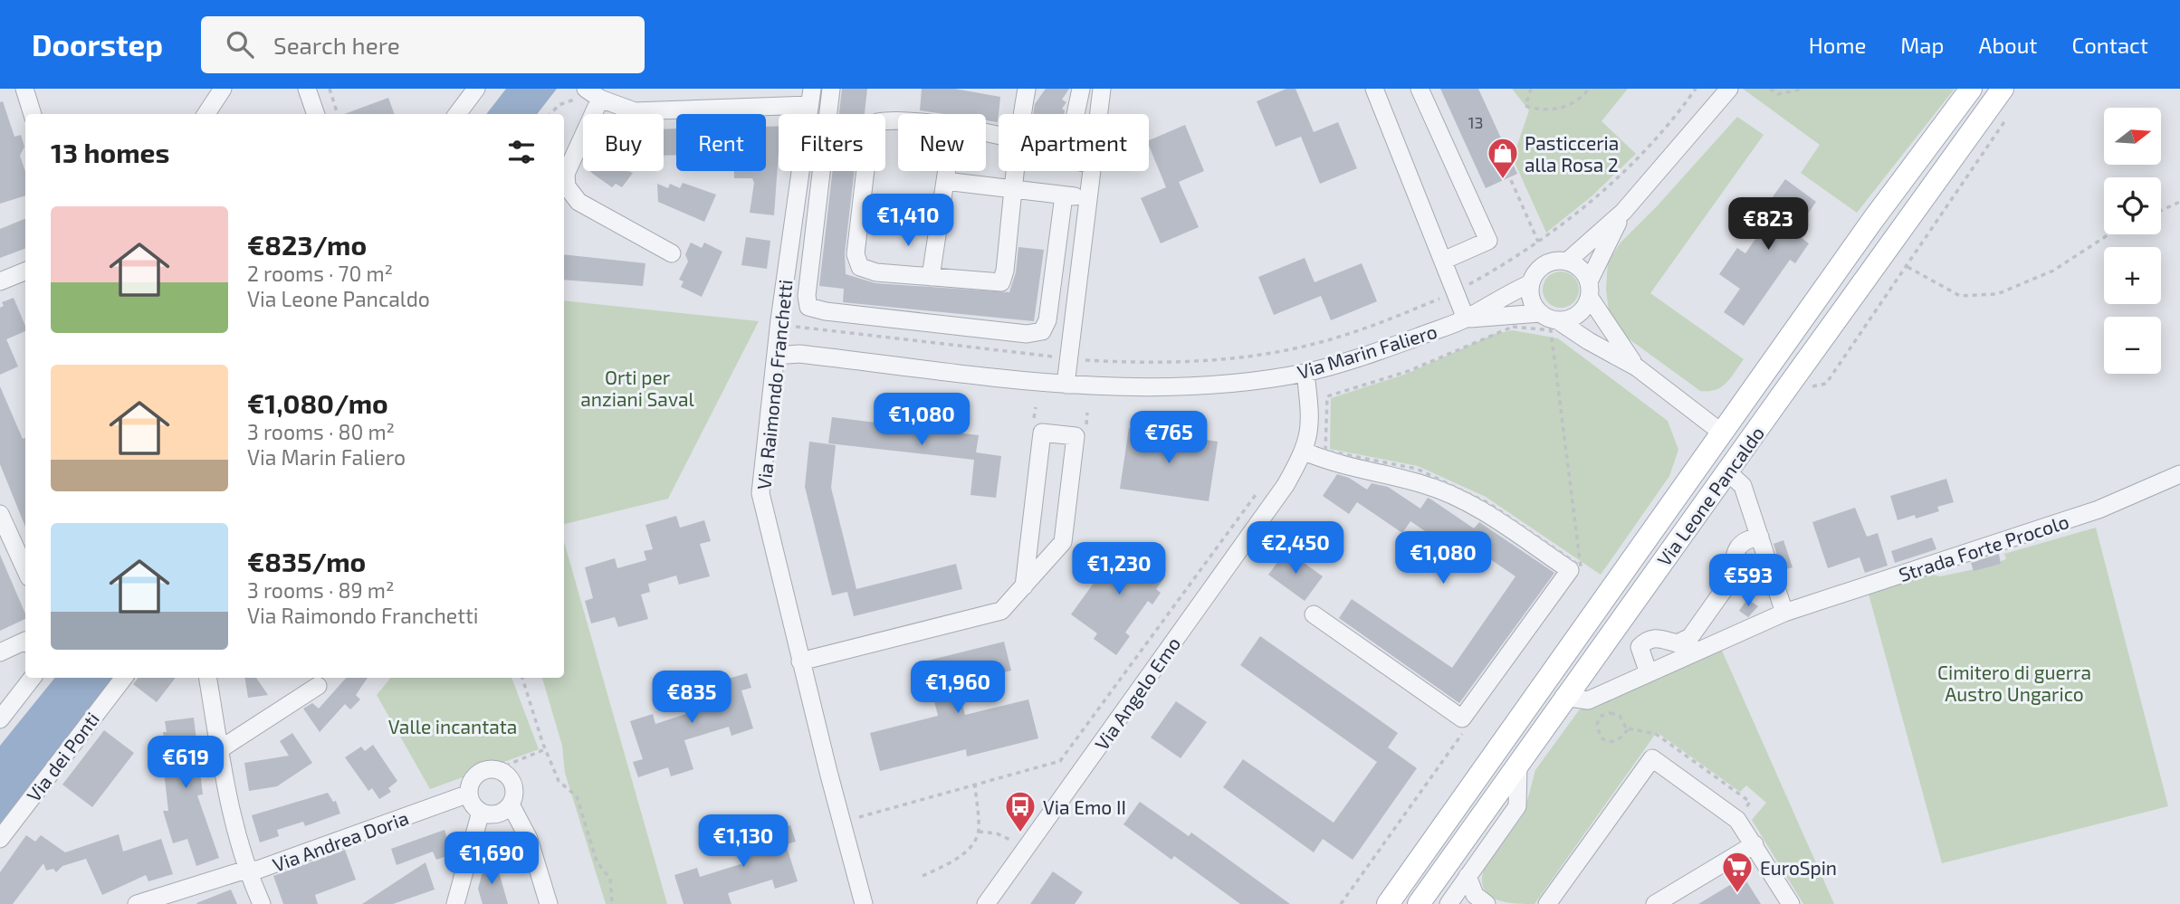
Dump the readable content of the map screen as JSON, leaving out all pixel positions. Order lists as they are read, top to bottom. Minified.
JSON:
{"streets":{"main road":["Via Leone Pancaldo"],"street":["Via Marin Faliero","Via Raimondo Franchetti","Strada Forte Procolo","Via Angelo Emo","Via dei Ponti","Via Andrea Doria"]},"crossings":[["Via Marin Faliero","Via Raimondo Franchetti"],["Via Marin Faliero","Via Leone Pancaldo"],["Via Marin Faliero","Via Angelo Emo"],["Via Leone Pancaldo","Strada Forte Procolo"]],"parks":["Orti per anziani Saval","Cimitero di guerra Austro Ungarico","Valle incantata"],"places":{"shop":["Pasticceria alla Rosa 2"],"bus stop":["Via Emo II"],"supermarket":["EuroSpin"]},"house_numbers":["13"],"north":"right","page":{"header":"Doorstep","search":"Search here","nav":["Home","Map","About","Contact"],"map_buttons":["+","−"],"chip":["Buy","Rent","Filters","New","Apartment"],"heading":"13 homes","list":[{"name":"€823/mo","note":"2 rooms · 70 m² · Via Leone Pancaldo"},{"name":"€1,080/mo","note":"3 rooms · 80 m² · Via Marin Faliero"},{"name":"€835/mo","note":"3 rooms · 89 m² · Via Raimondo Franchetti"}],"price":["€1,410","€823","€1,080","€765","€2,450","€1,080","€1,230","€593","€1,960","€835","€619","€1,130","€1,690"]}}
